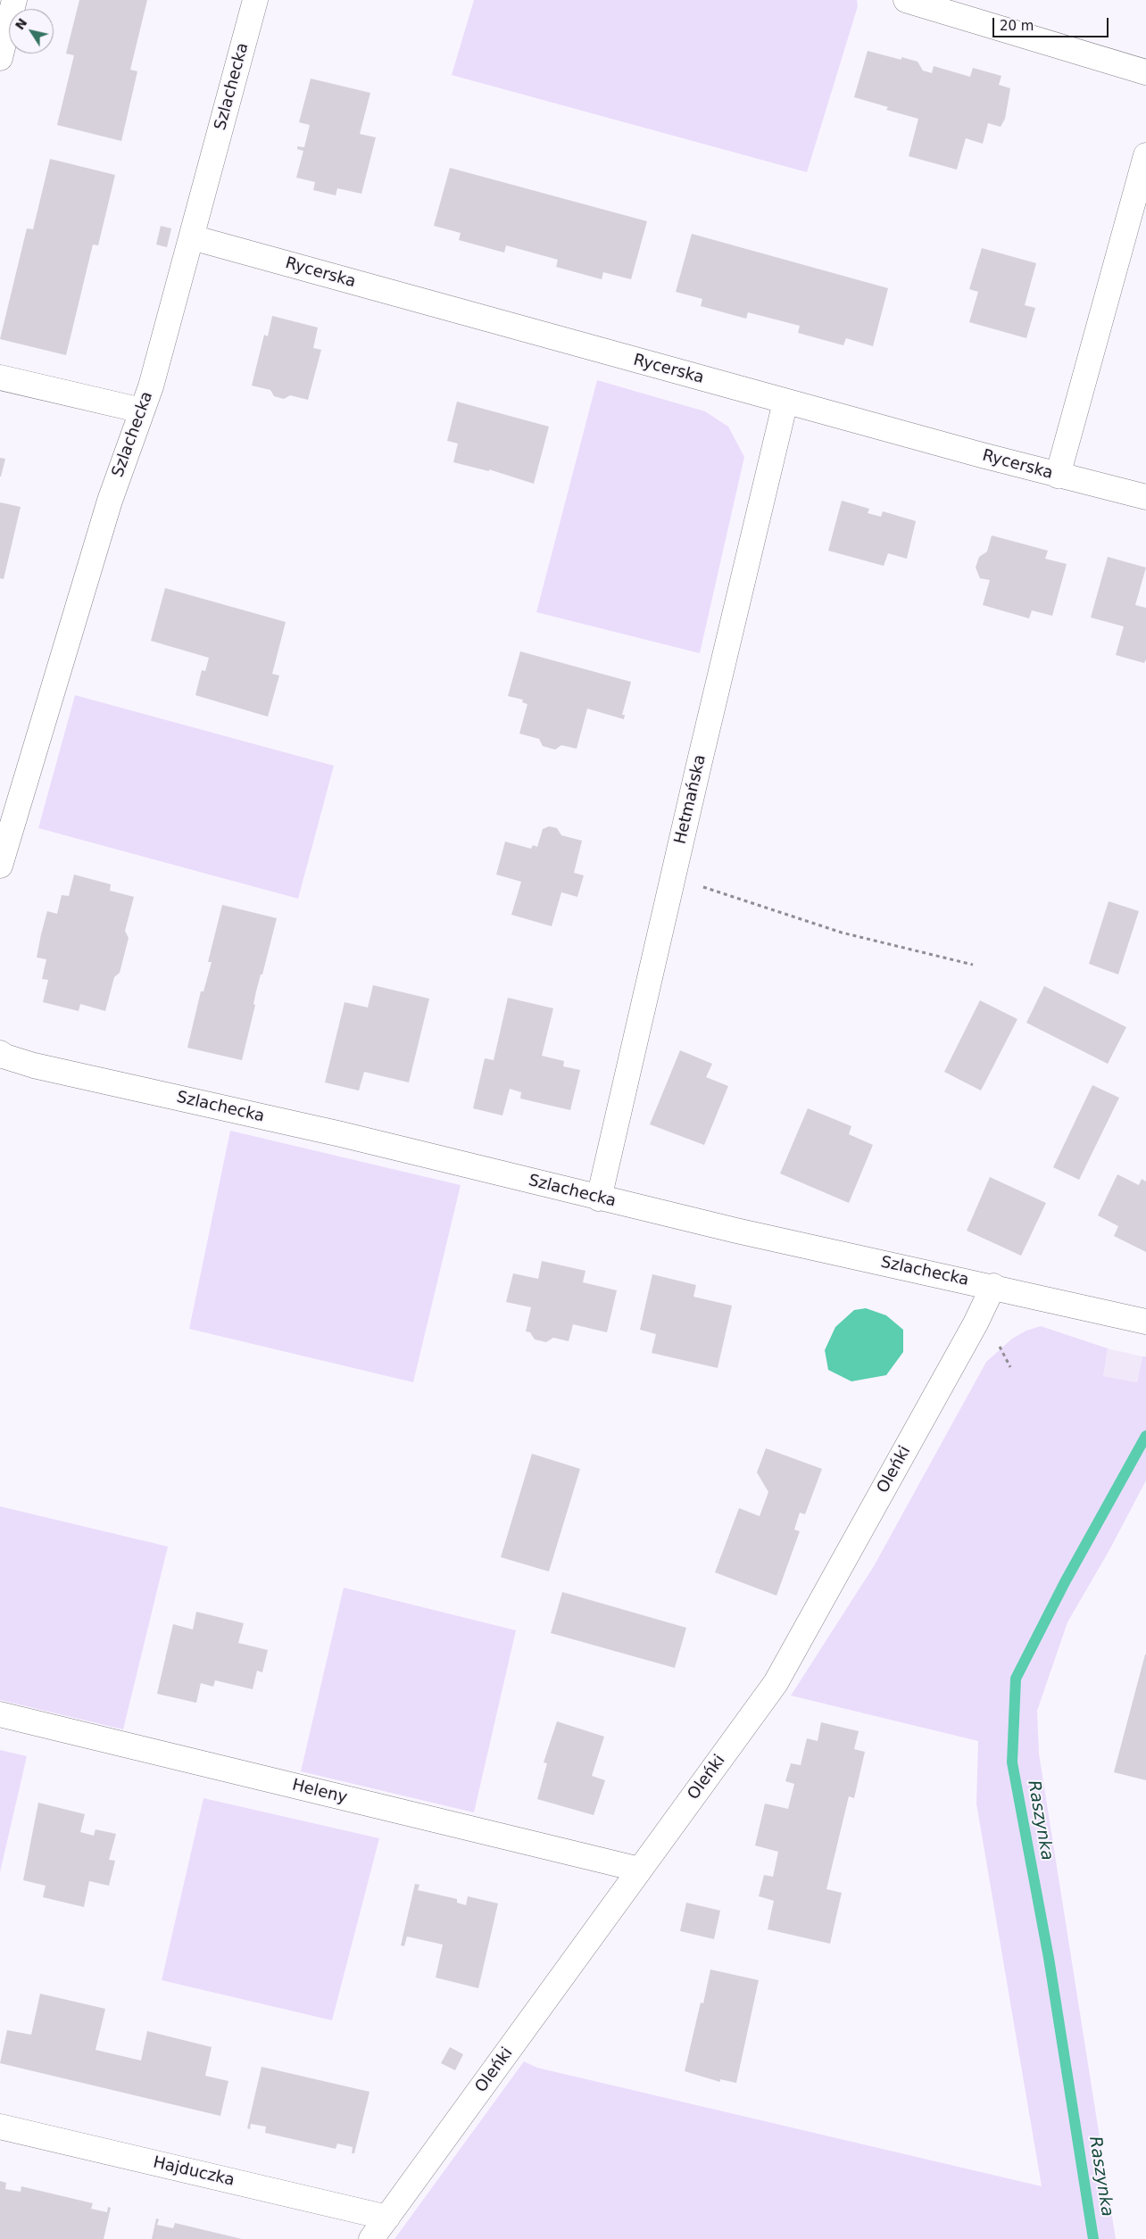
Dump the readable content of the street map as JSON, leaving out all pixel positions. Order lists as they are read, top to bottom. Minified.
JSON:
{"streets":{"street":["Szlachecka","Rycerska","Hetmańska","Oleńki","Heleny","Hajduczka"]},"crossings":[["Szlachecka","Rycerska"],["Szlachecka","Hetmańska"],["Szlachecka","Oleńki"],["Rycerska","Hetmańska"],["Oleńki","Heleny"],["Oleńki","Hajduczka"]],"water":["Raszynka"],"scale_bar":"20 m","north":"top left"}
